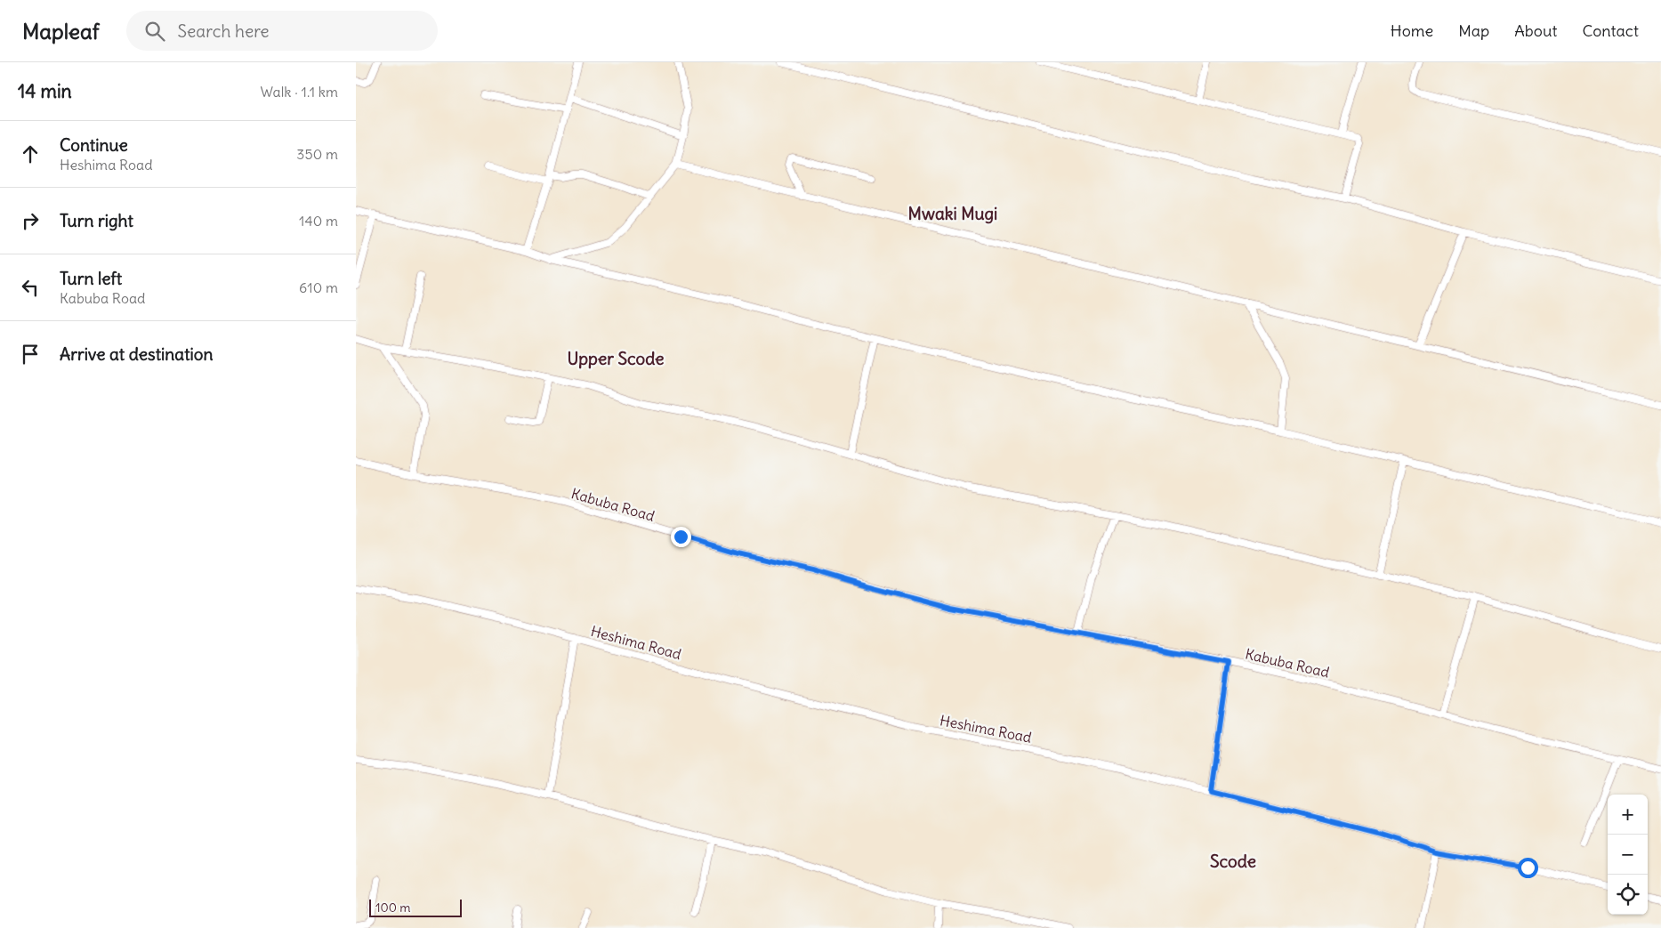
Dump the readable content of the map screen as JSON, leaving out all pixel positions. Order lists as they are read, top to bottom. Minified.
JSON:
{"streets":{"street":["Kabuba Road","Heshima Road"]},"districts":["Mwaki Mugi","Upper Scode","Scode"],"scale_bar":"100 m","page":{"header":"Mapleaf","search":"Search here","nav":["Home","Map","About","Contact"],"heading":["14 min","Walk · 1.1 km"],"list":[["Continue","Heshima Road","350 m"],["Turn right","140 m"],["Turn left","Kabuba Road","610 m"],"Arrive at destination"],"map_buttons":["+","−"],"scale":"100 m"}}
